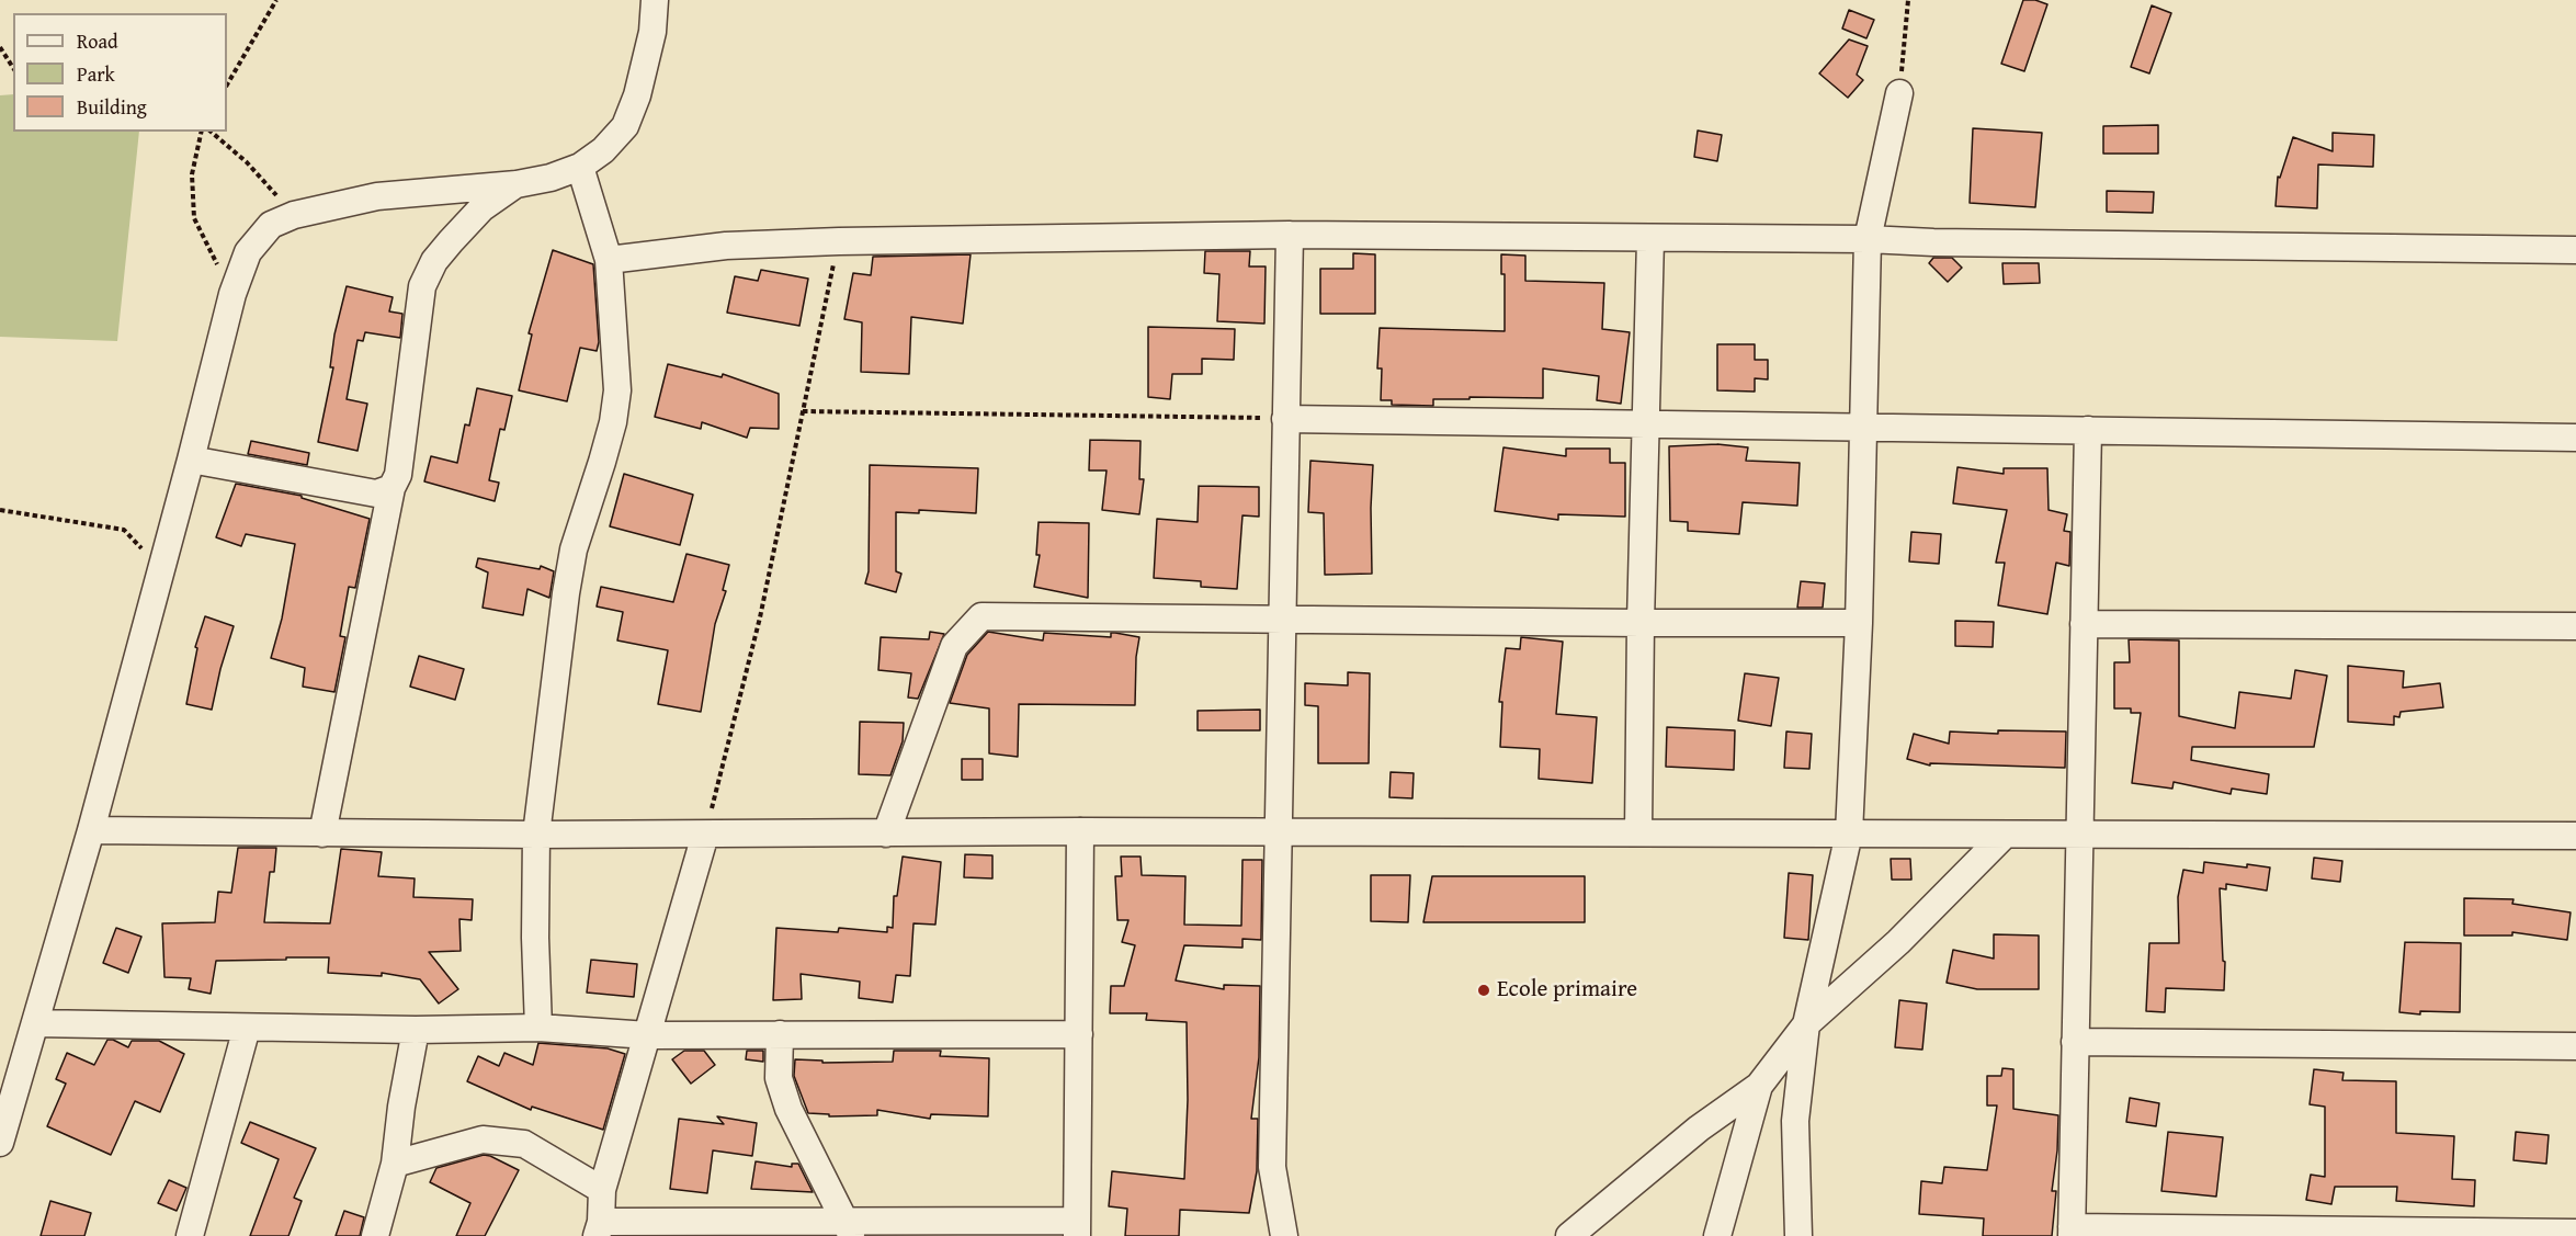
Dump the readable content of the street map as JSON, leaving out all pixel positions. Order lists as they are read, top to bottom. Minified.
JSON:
{"places":["Ecole primaire"],"legend":["Road","Park","Building"]}
